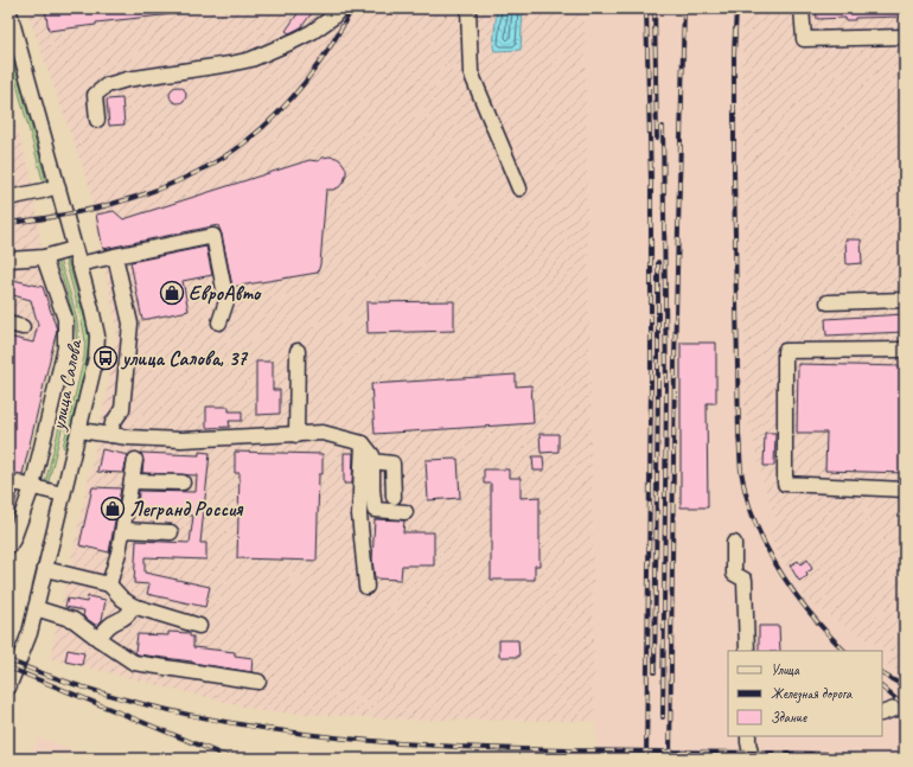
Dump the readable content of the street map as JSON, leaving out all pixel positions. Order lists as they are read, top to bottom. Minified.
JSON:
{"streets":{"street":["улица Салова"]},"places":{"shop":["ЕвроАвто","Легранд Россия"],"bus stop":["улица Салова, 37"]},"legend":["Улица","Железная дорога","Здание"]}
